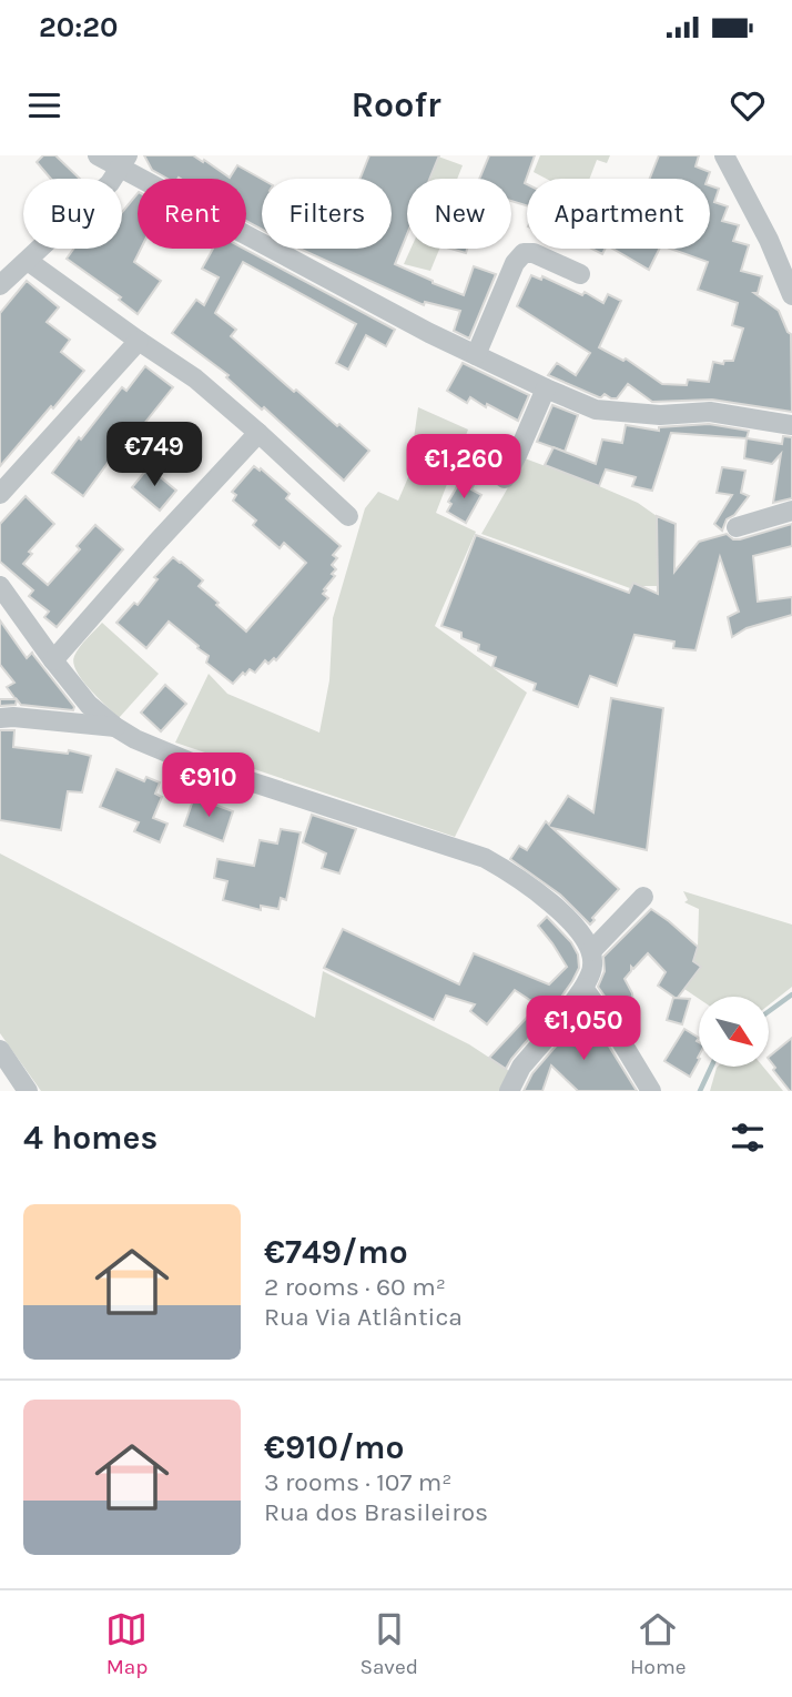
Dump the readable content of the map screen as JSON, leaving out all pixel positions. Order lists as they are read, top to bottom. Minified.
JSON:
{"north":"bottom right","page":{"status":"20:20","header":"Roofr","chip":["Buy","Rent","Filters","New","Apartment"],"price":["€749","€1,260","€910","€1,050"],"heading":"4 homes","list":[{"name":"€749/mo","note":"2 rooms · 60 m² · Rua Via Atlântica"},{"name":"€910/mo","note":"3 rooms · 107 m² · Rua dos Brasileiros"}],"tabs":["Map","Saved","Home"]}}
